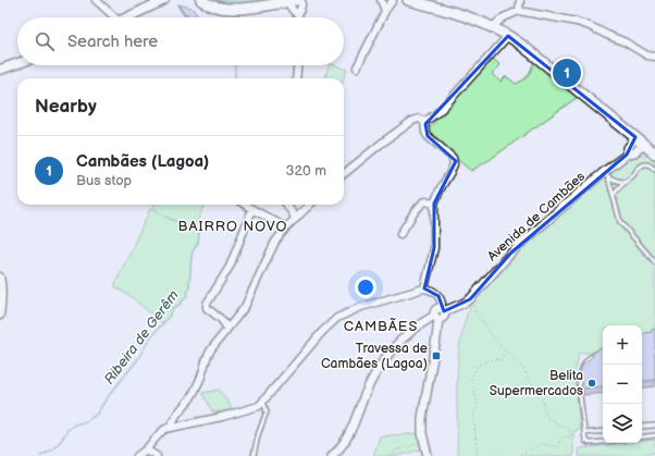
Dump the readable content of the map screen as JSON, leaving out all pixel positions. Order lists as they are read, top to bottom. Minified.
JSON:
{"streets":{"street":["Avenida de Cambães"]},"districts":["BAIRRO NOVO","CAMBÃES"],"water":["Ribeira de Gerêm"],"places":{"transit":["Travessa de Cambães (Lagoa)"],"other":["Belita Supermercados"]},"page":{"search":"Search here","pins":"1","heading":"Nearby","list":[{"mark":"1","name":"Cambães (Lagoa)","note":"Bus stop","value":"320 m"}],"map_buttons":["+","−"]}}
